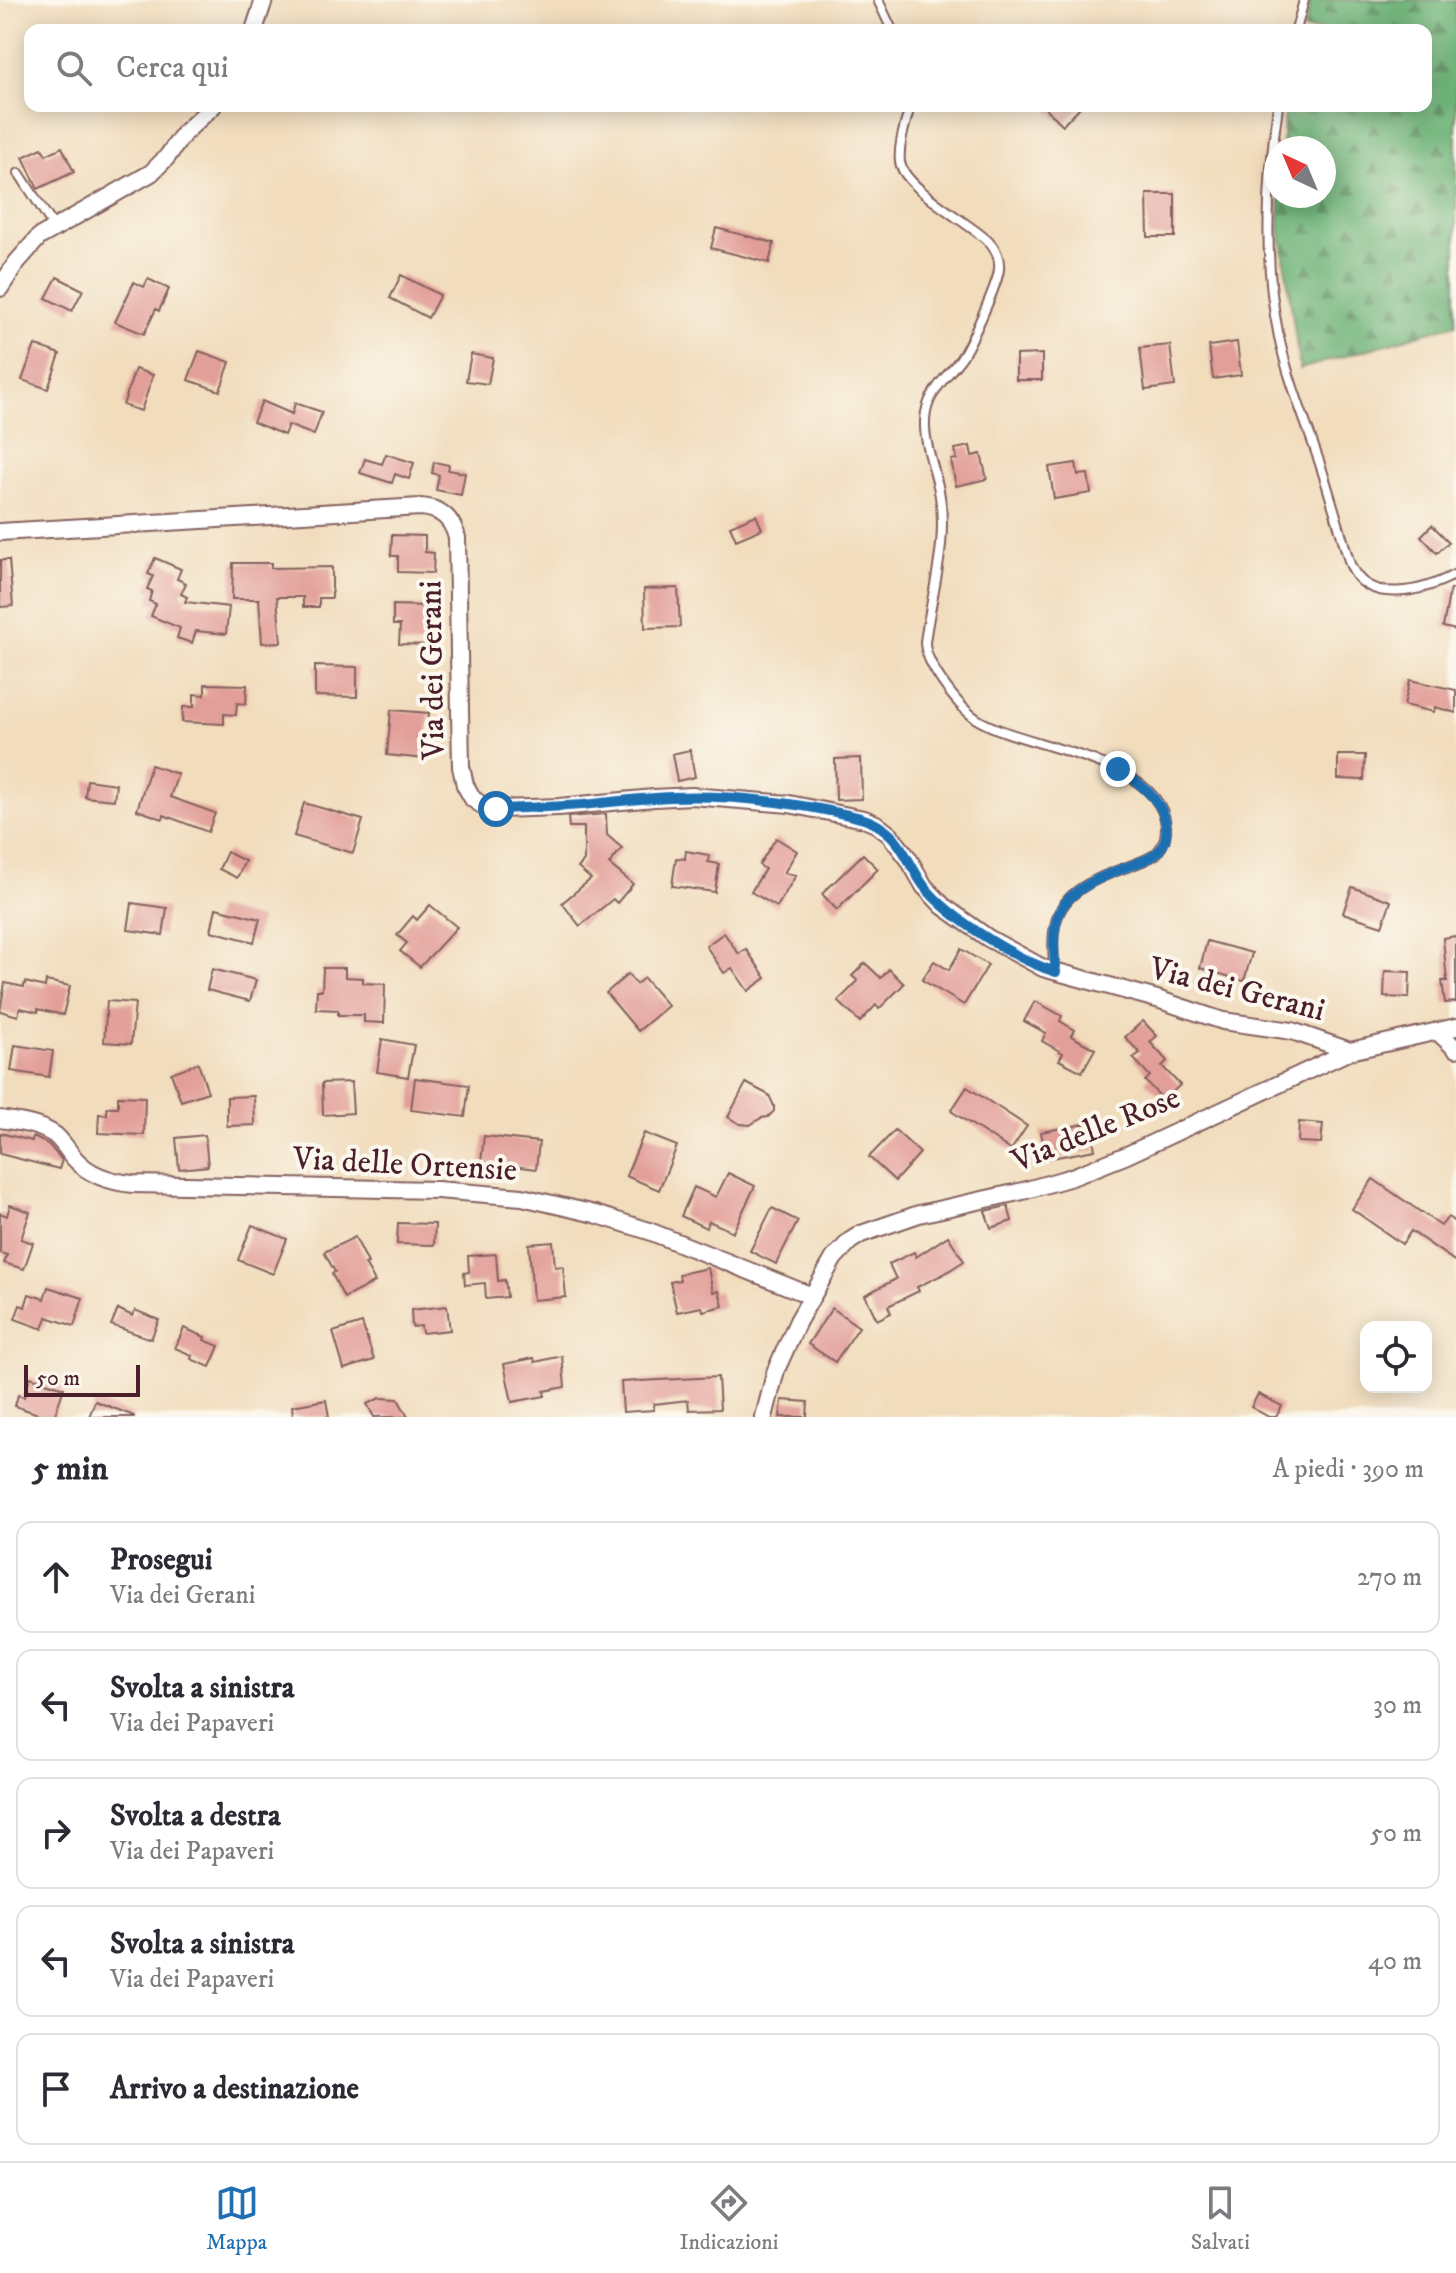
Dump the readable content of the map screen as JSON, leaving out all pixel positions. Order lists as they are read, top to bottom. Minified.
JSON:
{"streets":{"street":["Via dei Gerani","Via delle Rose","Via delle Ortensie"]},"crossings":[["Via dei Gerani","Via delle Rose"],["Via delle Rose","Via delle Ortensie"]],"scale_bar":"50 m","north":"top left","page":{"search":"Cerca qui","scale":"50 m","heading":["5 min","A piedi · 390 m"],"list":[["Prosegui","Via dei Gerani","270 m"],["Svolta a sinistra","Via dei Papaveri","30 m"],["Svolta a destra","Via dei Papaveri","50 m"],["Svolta a sinistra","Via dei Papaveri","40 m"],"Arrivo a destinazione"],"nav":["Mappa","Indicazioni","Salvati"]}}
